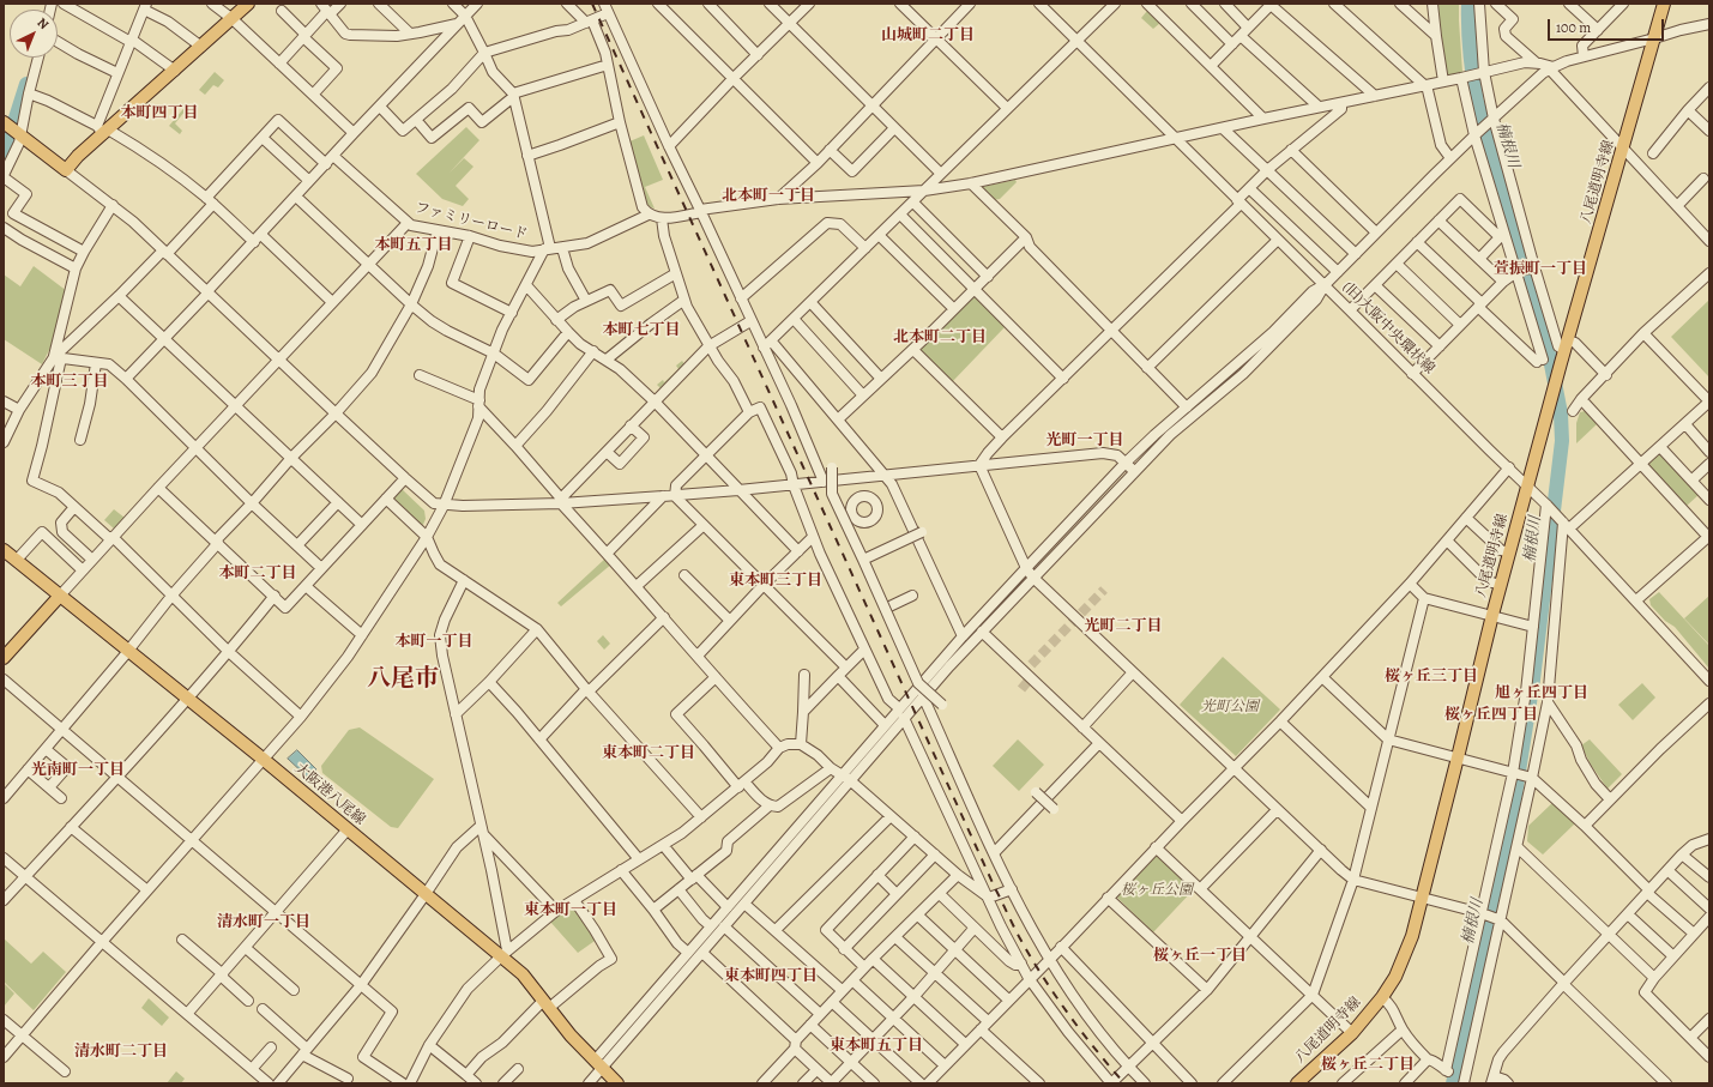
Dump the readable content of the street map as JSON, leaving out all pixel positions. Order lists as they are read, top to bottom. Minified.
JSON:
{"streets":{"main road":["八尾道明寺線","大阪港八尾線"],"street":["ファミリーロード","(旧)大阪中央環状線"]},"crossings":[["八尾道明寺線","(旧)大阪中央環状線"]],"districts":["山城町二丁目","本町四丁目","北本町一丁目","本町五丁目","萱振町一丁目","本町七丁目","北本町二丁目","本町三丁目","光町一丁目","本町二丁目","東本町三丁目","光町二丁目","本町一丁目","桜ヶ丘三丁目","八尾市","旭ヶ丘四丁目","桜ヶ丘四丁目","東本町二丁目","光南町一丁目","東本町一丁目","清水町一丁目","桜ヶ丘一丁目","東本町四丁目","東本町五丁目","清水町二丁目","桜ヶ丘二丁目"],"water":["楠根川"],"parks":["光町公園","桜ヶ丘公園"],"scale_bar":"100 m","north":"top right"}
